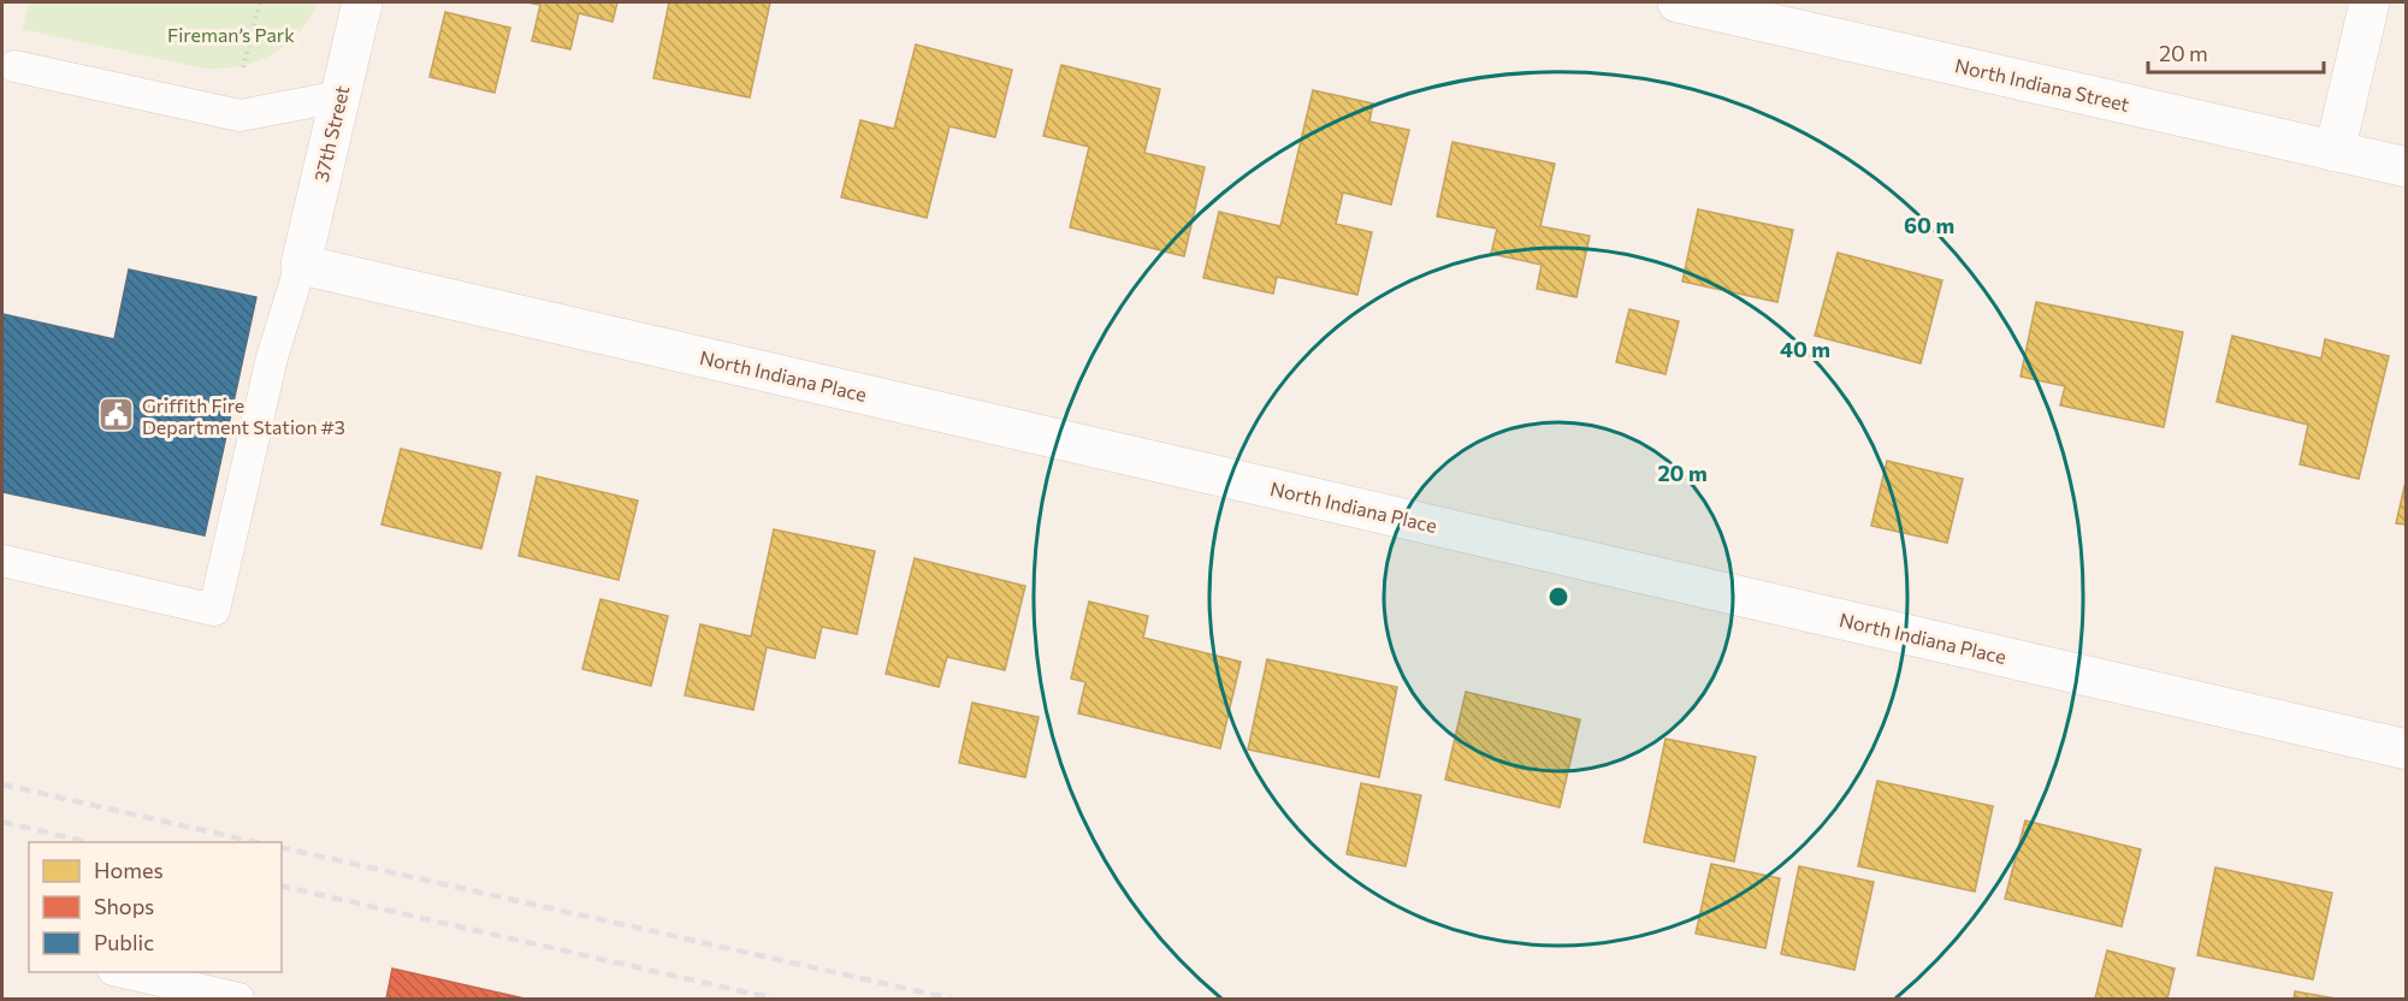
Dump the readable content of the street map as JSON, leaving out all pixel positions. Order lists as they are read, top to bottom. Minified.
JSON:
{"streets":{"street":["North Indiana Street","37th Street","North Indiana Place"]},"crossings":[["37th Street","North Indiana Place"]],"parks":["Fireman’s Park"],"places":{"public building":["Griffith Fire Department Station #3"]},"legend":["Homes","Shops","Public"],"scale_bar":"20 m","rings":["60 m","40 m","20 m"]}
